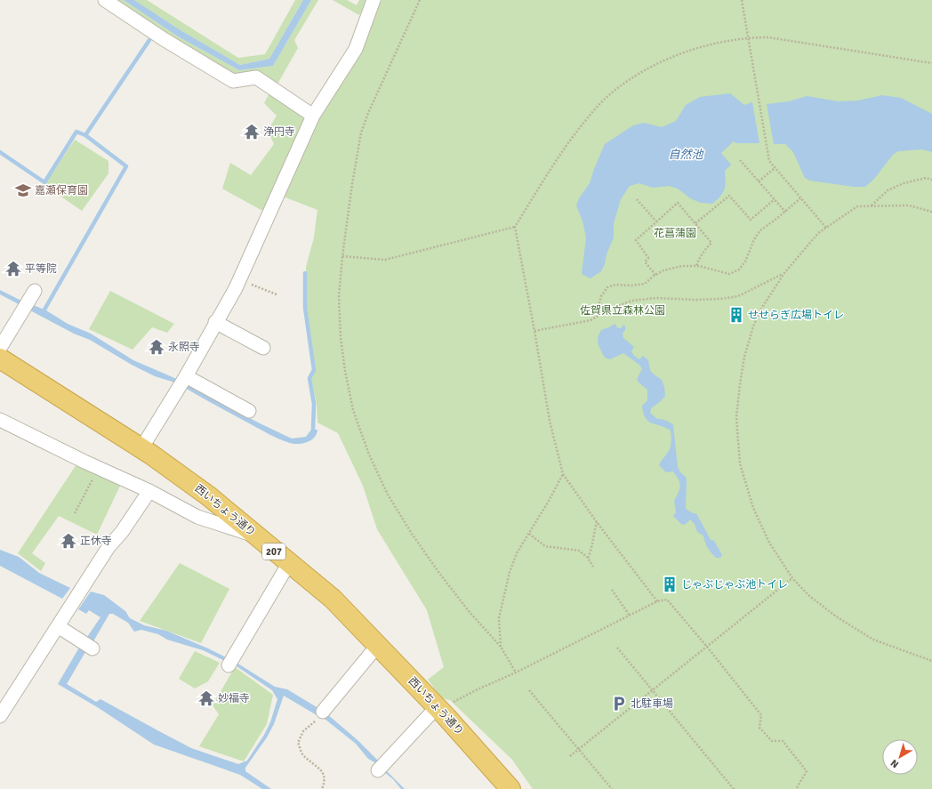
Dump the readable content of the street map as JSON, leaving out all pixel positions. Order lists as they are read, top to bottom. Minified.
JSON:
{"streets":{"highway":["西いちょう通り","207"]},"water":["自然池"],"parks":["花菖蒲園","佐賀県立森林公園"],"places":{"temple":["浄円寺","平等院","永照寺","正休寺","妙福寺"],"school or university":["嘉瀬保育園"],"building":["せせらぎ広場トイレ","じゃぶじゃぶ池トイレ"],"parking":["北駐車場"]},"north":"bottom left"}
